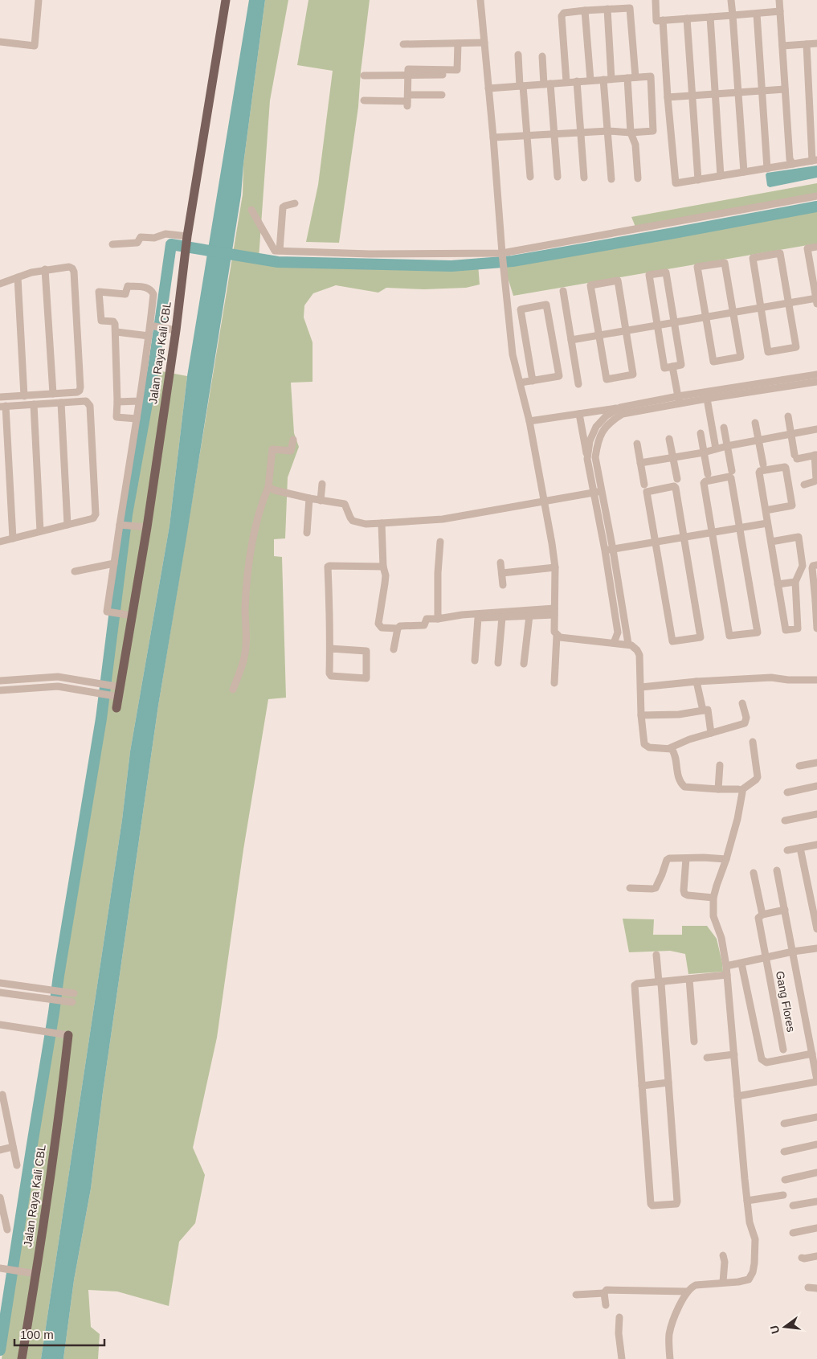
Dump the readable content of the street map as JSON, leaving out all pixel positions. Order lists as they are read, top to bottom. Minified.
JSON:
{"streets":{"main road":["Jalan Raya Kali CBL"],"street":["Gang Flores"]},"scale_bar":"100 m","north":"left"}
